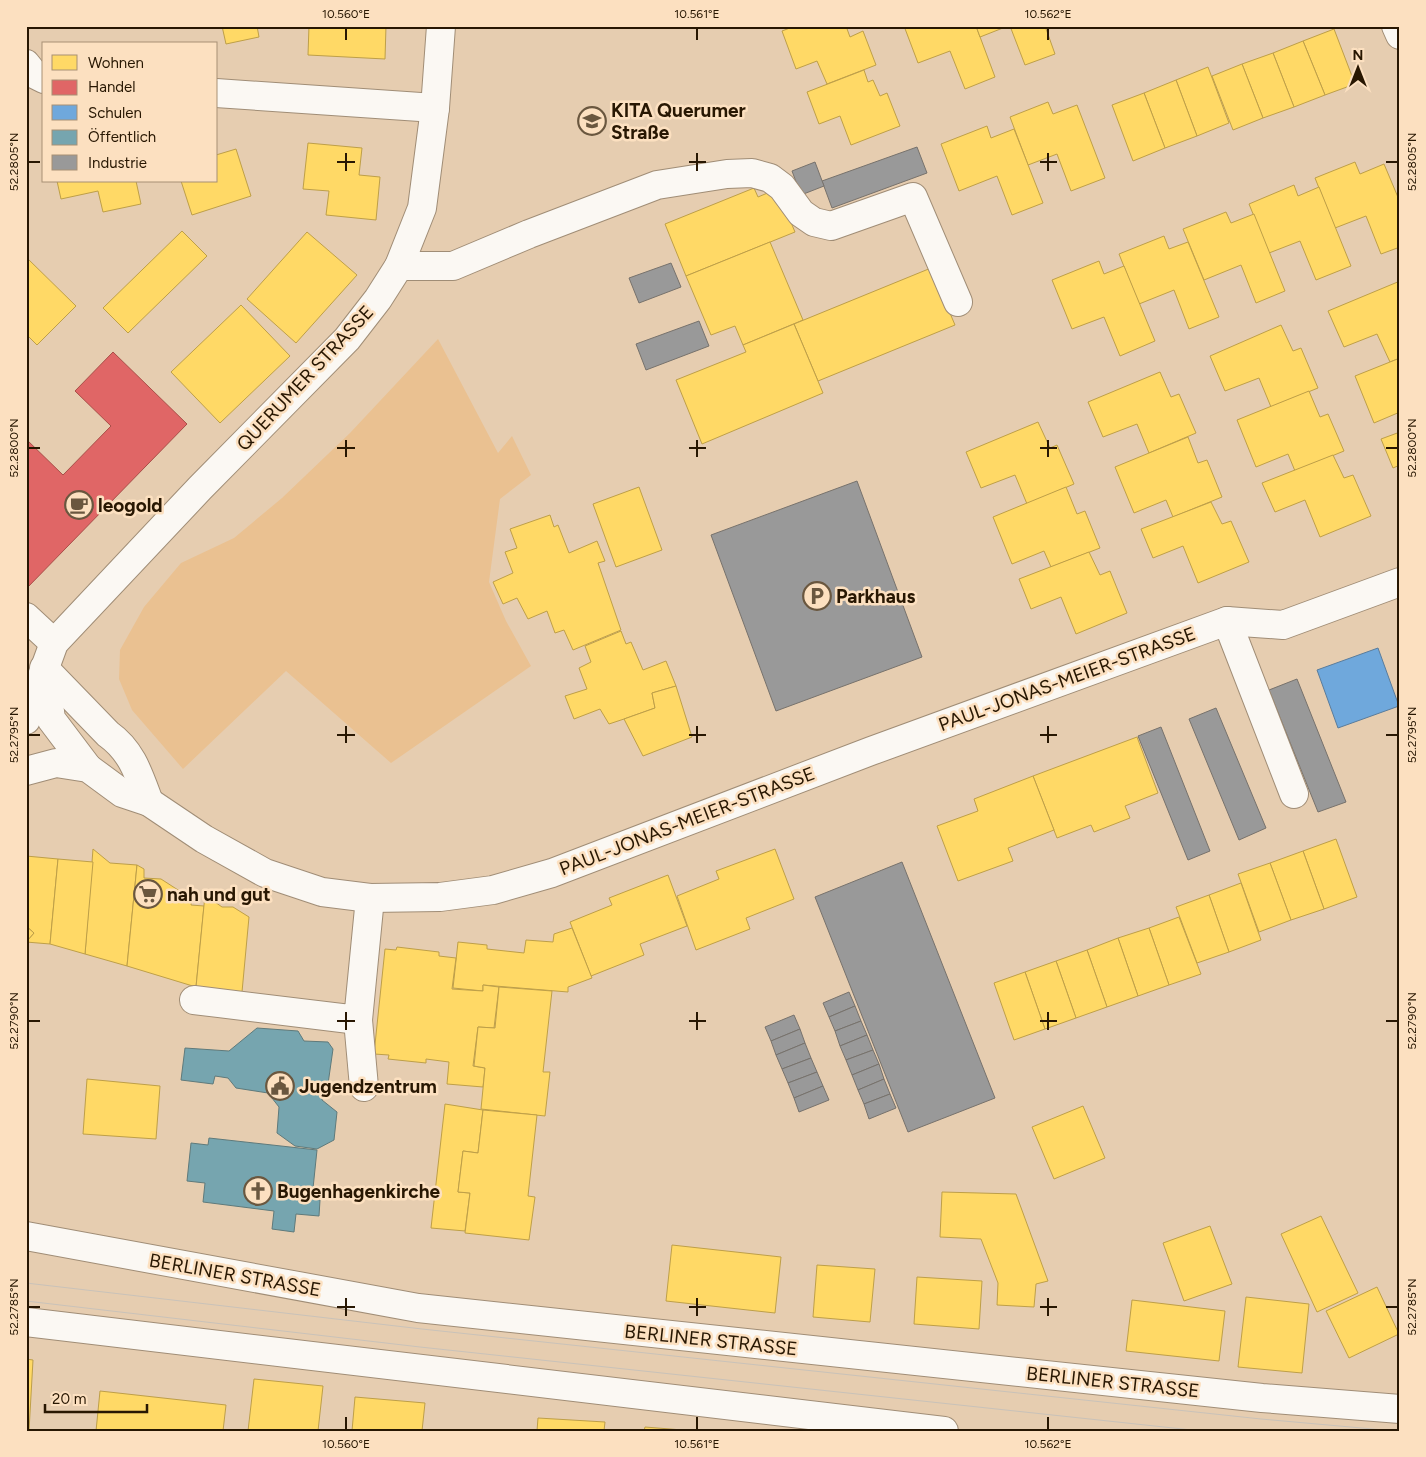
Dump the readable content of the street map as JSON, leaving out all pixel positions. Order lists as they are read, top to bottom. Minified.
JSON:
{"streets":{"street":["QUERUMER STRASSE","PAUL-JONAS-MEIER-STRASSE","BERLINER STRASSE"]},"crossings":[["QUERUMER STRASSE","PAUL-JONAS-MEIER-STRASSE"]],"places":{"school or university":["KITA Querumer Straße"],"cafe":["leogold"],"parking":["Parkhaus"],"supermarket":["nah und gut"],"public building":["Jugendzentrum"],"church":["Bugenhagenkirche"]},"legend":["Wohnen","Handel","Schulen","Öffentlich","Industrie"],"scale_bar":"20 m","north":"top","coordinates":["10.560°E","10.561°E","10.562°E","52.2805°N","52.2800°N","52.2795°N","52.2790°N","52.2785°N"]}
